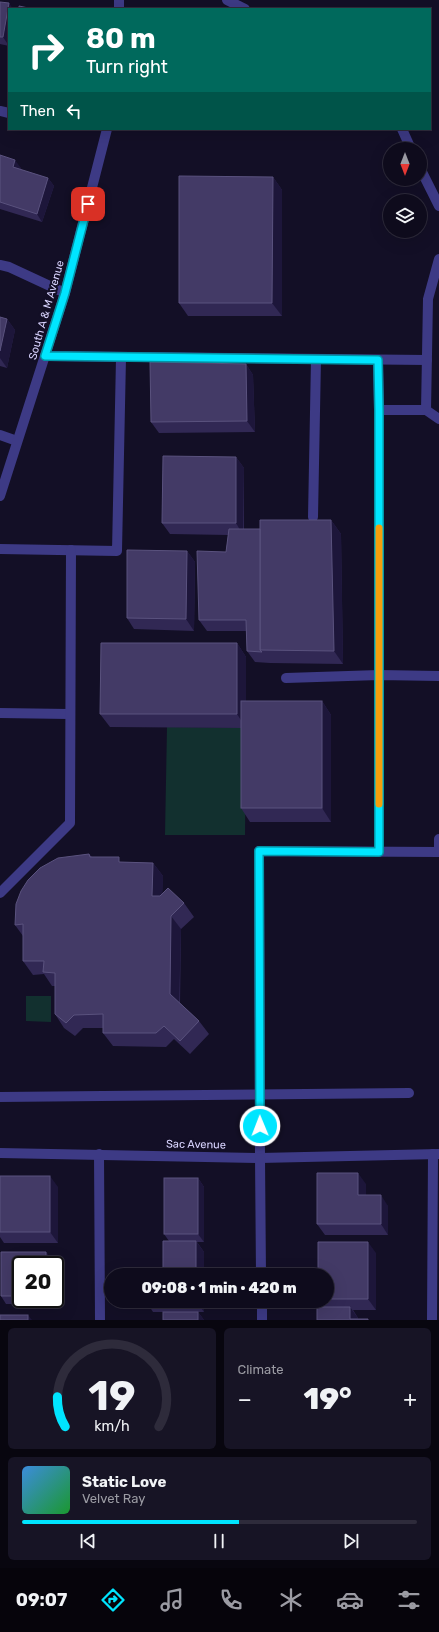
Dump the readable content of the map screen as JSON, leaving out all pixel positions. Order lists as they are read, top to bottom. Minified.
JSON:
{"streets":{"street":["South A & M Avenue","Sac Avenue"]},"north":"bottom","page":{"turn":["80 m","Turn right"],"then":"Then","limit":"20","trip":"09:08 · 1 min · 420 m","tile":"Climate","heat":["−","19°","+"],"song":["Static Love","Velvet Ray"],"tabs":"09:07","gauge":["19","km/h"]}}
